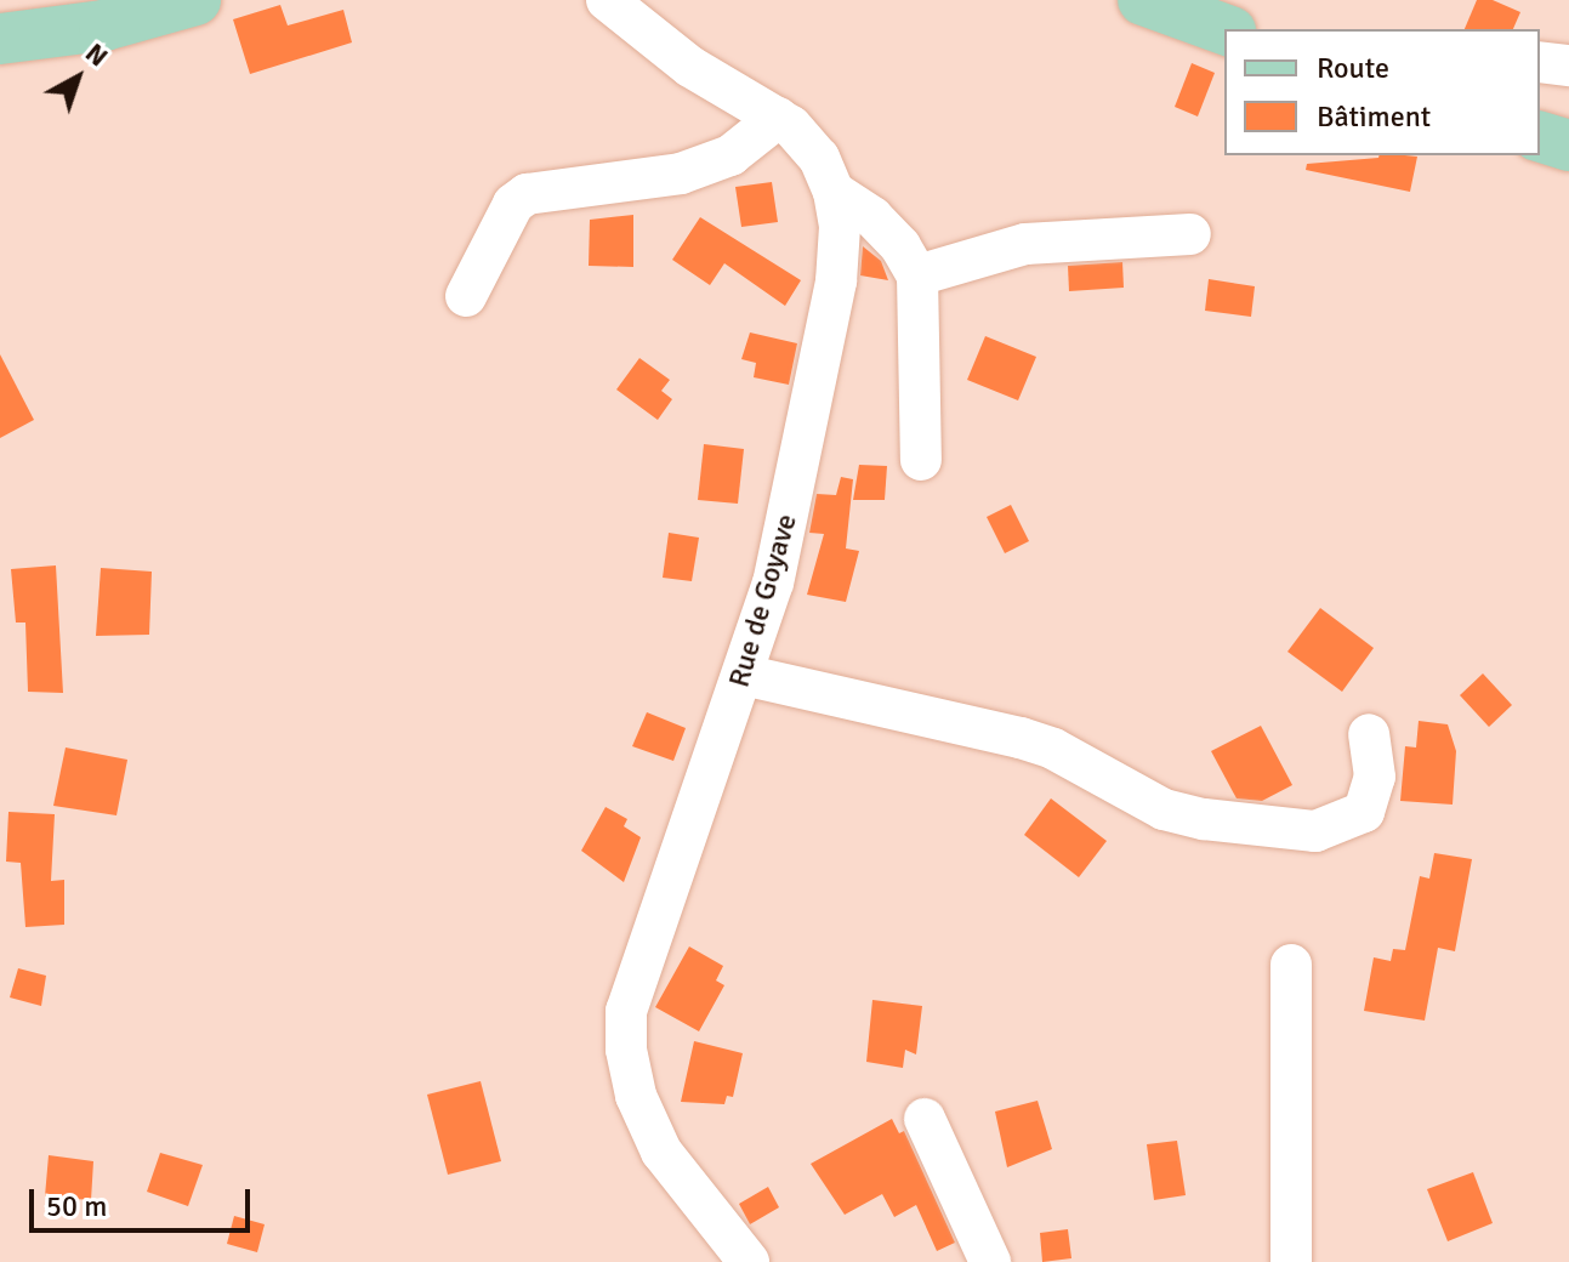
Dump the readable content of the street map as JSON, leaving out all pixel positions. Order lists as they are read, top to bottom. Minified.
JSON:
{"streets":{"street":["Rue de Goyave"]},"legend":["Route","Bâtiment"],"scale_bar":"50 m","north":"top right"}
